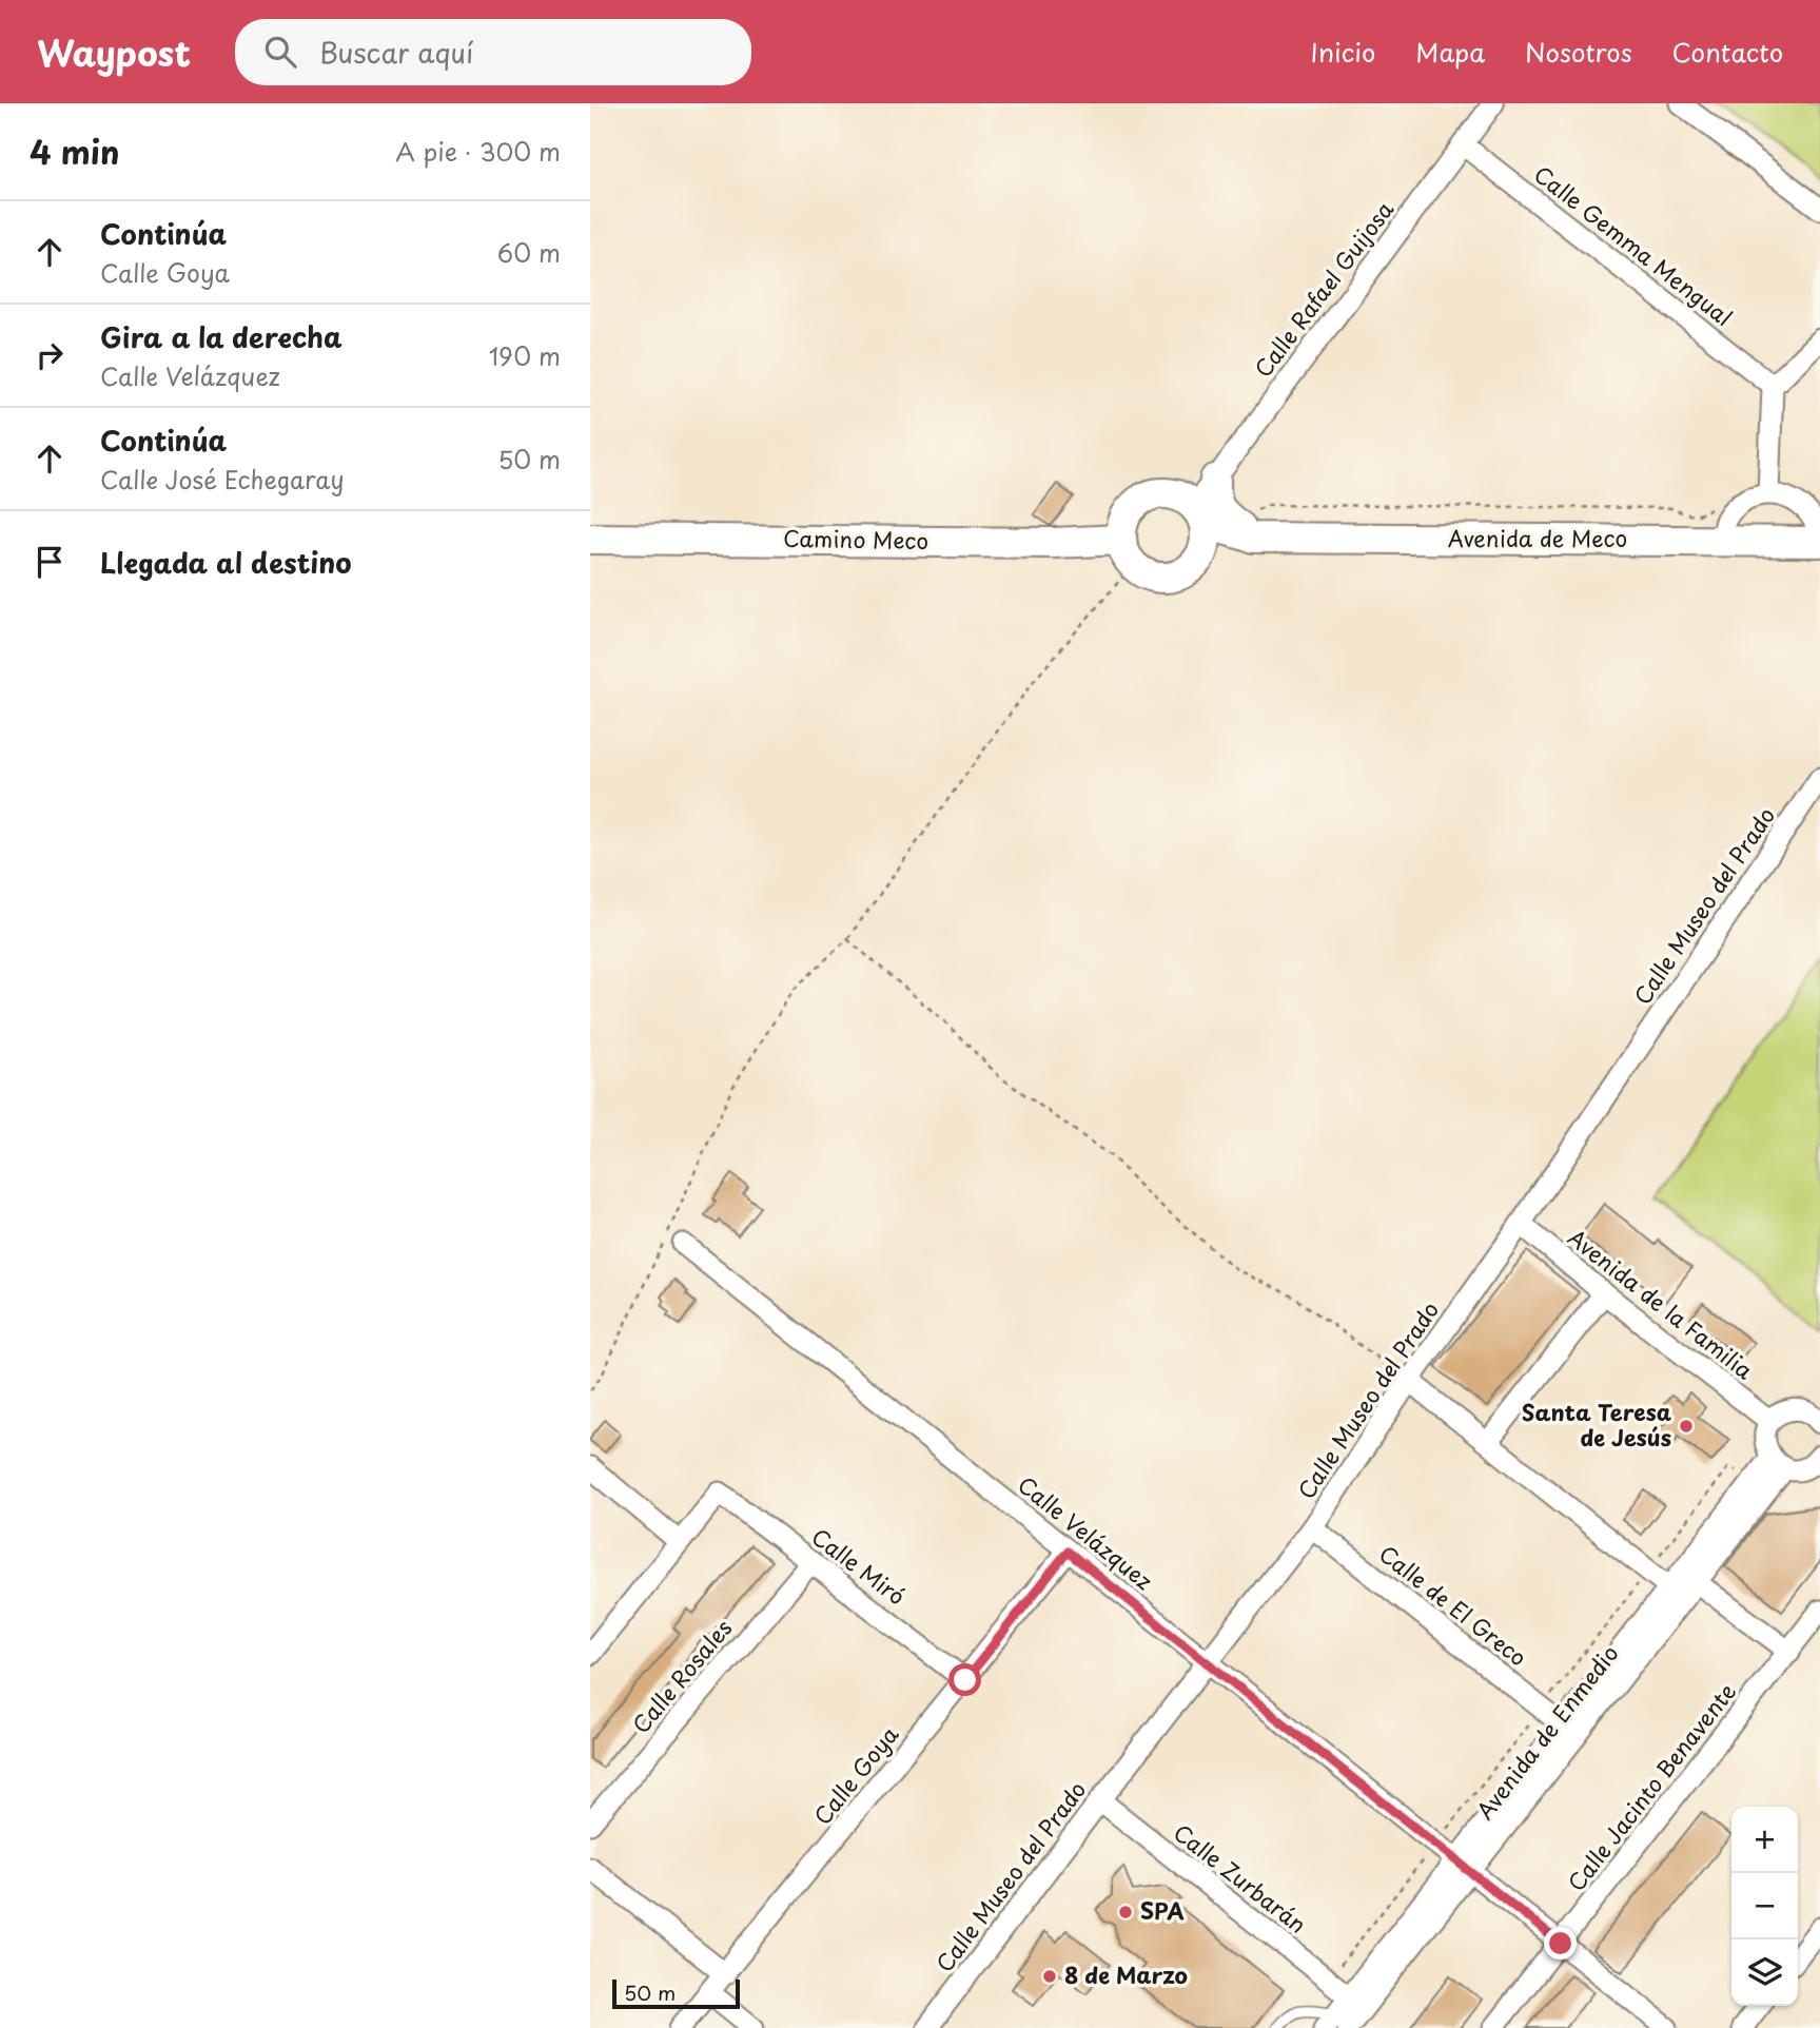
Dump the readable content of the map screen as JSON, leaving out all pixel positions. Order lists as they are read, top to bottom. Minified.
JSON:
{"streets":{"street":["Calle Gemma Mengual","Calle Rafael Guijosa","Avenida de Meco","Camino Meco","Calle Museo del Prado","Avenida de la Familia","Calle Velázquez","Calle Miró","Calle de El Greco","Calle Rosales","Avenida de Enmedio","Calle Goya","Calle Jacinto Benavente","Calle Zurbarán"]},"crossings":[["Calle Gemma Mengual","Calle Rafael Guijosa"],["Calle Rafael Guijosa","Avenida de Meco"],["Calle Rafael Guijosa","Camino Meco"],["Avenida de Meco","Camino Meco"],["Calle Museo del Prado","Avenida de la Familia"],["Calle Museo del Prado","Calle Velázquez"],["Calle Museo del Prado","Calle de El Greco"],["Calle Museo del Prado","Calle Zurbarán"],["Calle Velázquez","Avenida de Enmedio"],["Calle Velázquez","Calle Goya"],["Calle Velázquez","Calle Jacinto Benavente"],["Calle Miró","Calle Rosales"],["Calle Miró","Calle Goya"],["Calle de El Greco","Avenida de Enmedio"],["Avenida de Enmedio","Calle Zurbarán"]],"places":["Santa Teresa de Jesús","SPA","8 de Marzo"],"scale_bar":"50 m","page":{"header":"Waypost","search":"Buscar aquí","nav":["Inicio","Mapa","Nosotros","Contacto"],"heading":["4 min","A pie · 300 m"],"list":[["Continúa","Calle Goya","60 m"],["Gira a la derecha","Calle Velázquez","190 m"],["Continúa","Calle José Echegaray","50 m"],"Llegada al destino"],"map_buttons":["+","−"],"scale":"50 m"}}
